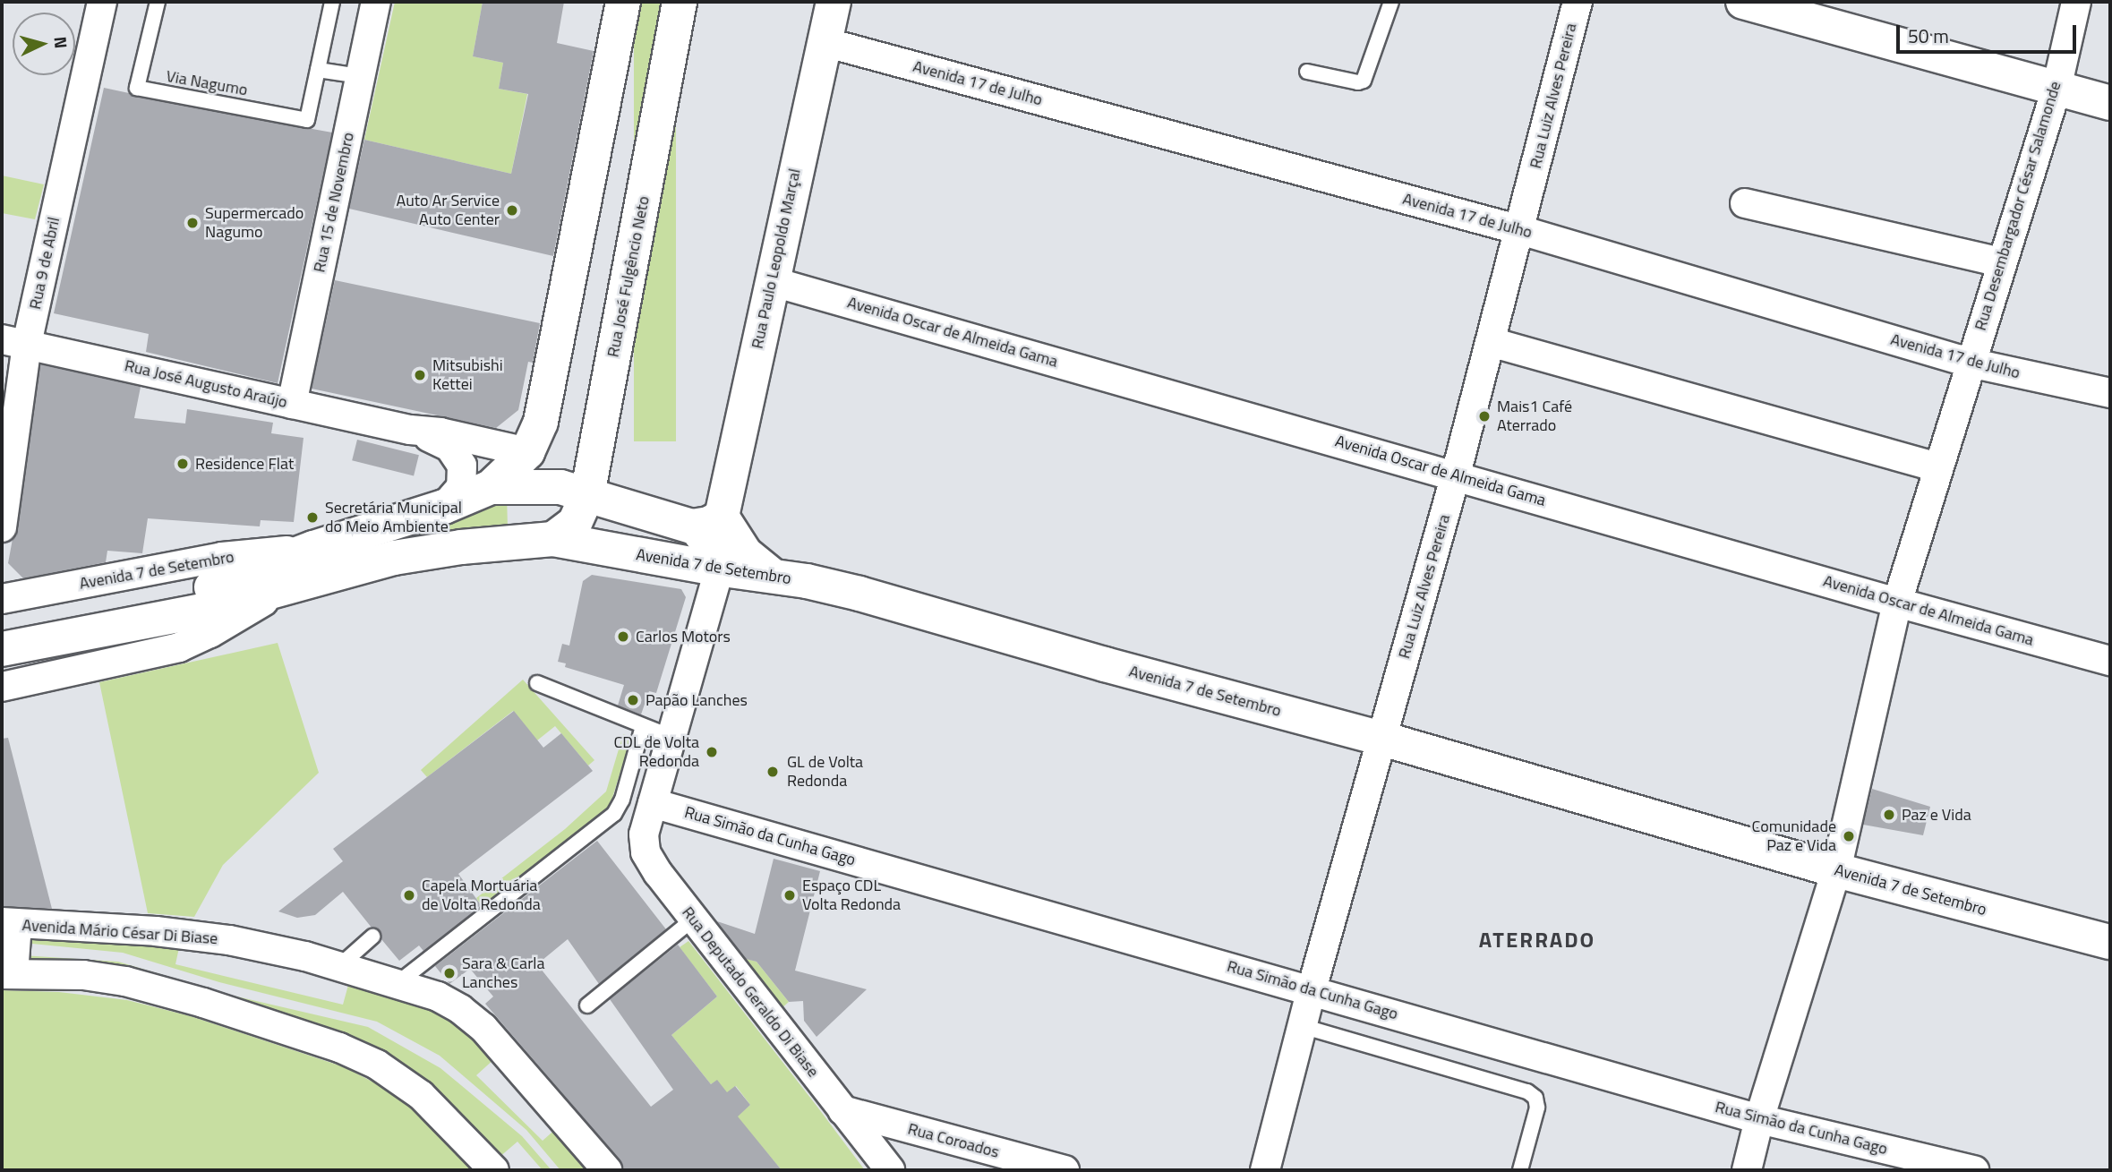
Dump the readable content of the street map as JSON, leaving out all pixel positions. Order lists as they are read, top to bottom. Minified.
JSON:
{"streets":{"main road":["Rua Paulo Leopoldo Marçal","Rua José Fulgêncio Neto","Avenida 7 de Setembro"],"street":["Avenida 17 de Julho","Rua Luiz Alves Pereira","Rua 15 de Novembro","Rua Desembargador César Salamonde","Rua 9 de Abril","Avenida Oscar de Almeida Gama","Rua José Augusto Araújo","Rua Simão da Cunha Gago","Avenida Mário César Di Biase","Rua Deputado Geraldo Di Biase","Rua Coroados"],"lane":["Via Nagumo"]},"crossings":[["Avenida 17 de Julho","Rua Luiz Alves Pereira"],["Avenida 17 de Julho","Rua Desembargador César Salamonde"],["Avenida 17 de Julho","Rua Paulo Leopoldo Marçal"],["Rua Luiz Alves Pereira","Avenida Oscar de Almeida Gama"],["Rua Luiz Alves Pereira","Avenida 7 de Setembro"],["Rua Luiz Alves Pereira","Rua Simão da Cunha Gago"],["Rua 15 de Novembro","Rua José Augusto Araújo"],["Rua Desembargador César Salamonde","Avenida Oscar de Almeida Gama"],["Rua Desembargador César Salamonde","Avenida 7 de Setembro"],["Rua Desembargador César Salamonde","Rua Simão da Cunha Gago"],["Rua Paulo Leopoldo Marçal","Avenida Oscar de Almeida Gama"],["Rua Paulo Leopoldo Marçal","Avenida 7 de Setembro"],["Rua 9 de Abril","Rua José Augusto Araújo"],["Rua José Fulgêncio Neto","Avenida 7 de Setembro"],["Rua José Augusto Araújo","Avenida 7 de Setembro"],["Rua Simão da Cunha Gago","Rua Deputado Geraldo Di Biase"],["Rua Deputado Geraldo Di Biase","Rua Coroados"]],"districts":["ATERRADO"],"places":["Auto Ar Service Auto Center","Supermercado Nagumo","Mitsubishi Kettei","Mais1 Café Aterrado","Residence Flat","Secretária Municipal do Meio Ambiente","Carlos Motors","Papão Lanches","CDL de Volta Redonda","GL de Volta Redonda","Paz e Vida","Comunidade Paz e Vida","Capela Mortuária de Volta Redonda","Espaço CDL Volta Redonda","Sara & Carla Lanches"],"scale_bar":"50 m","north":"right"}
